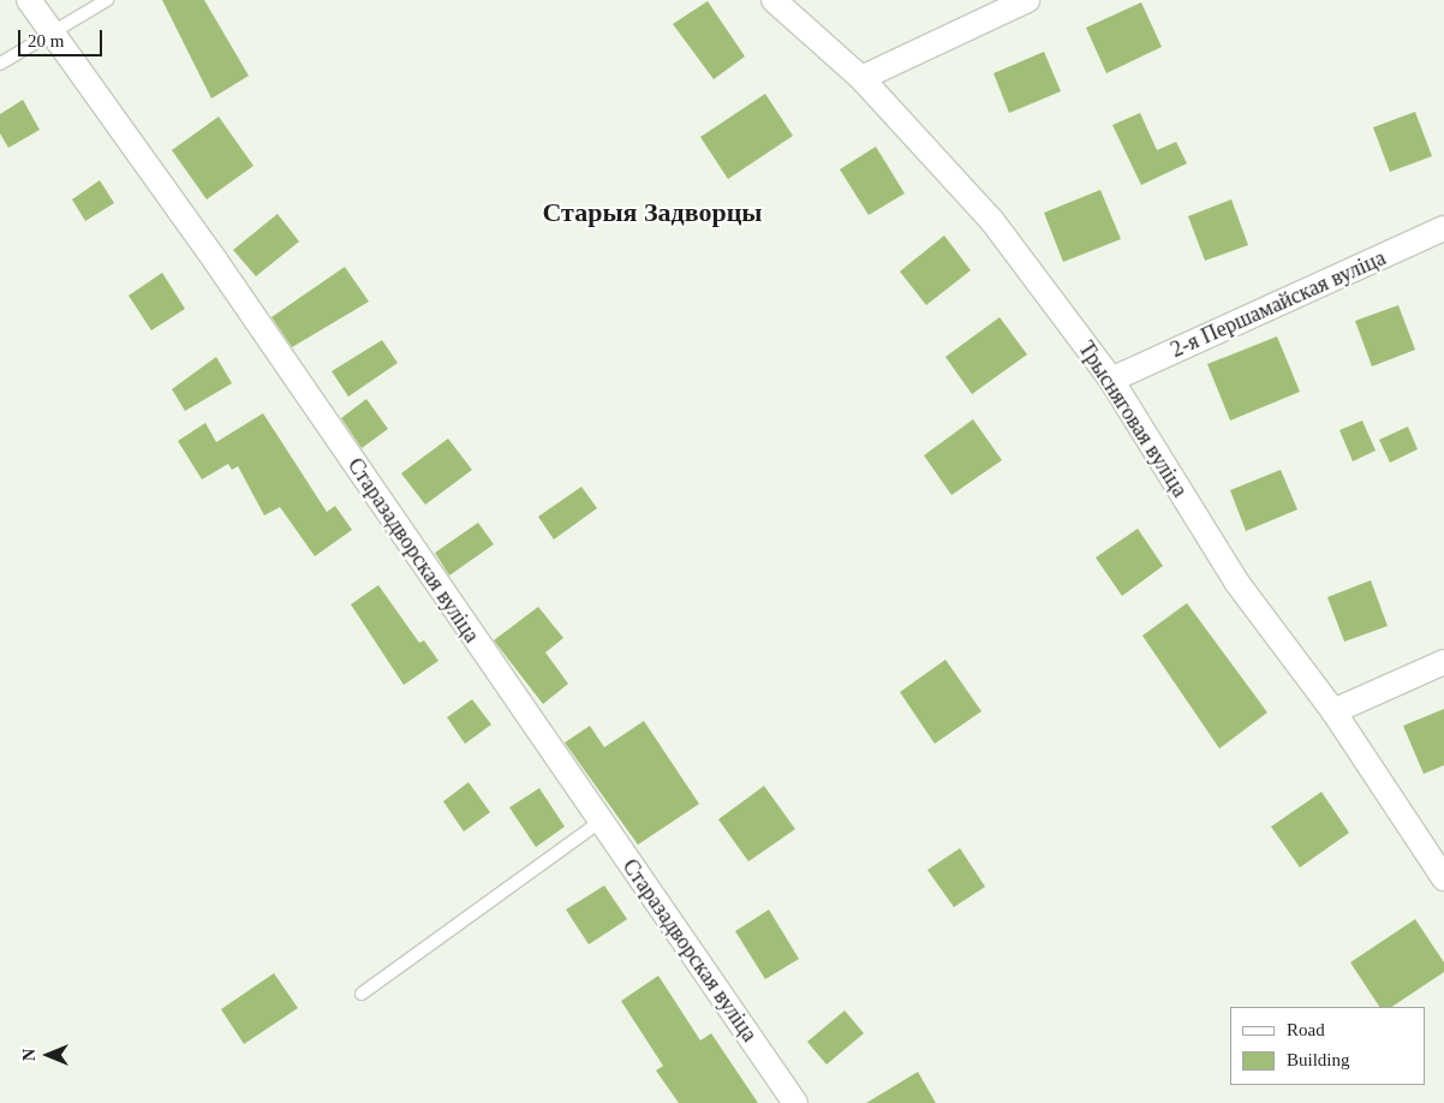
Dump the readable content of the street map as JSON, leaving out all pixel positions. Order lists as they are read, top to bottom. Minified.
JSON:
{"streets":{"street":["2-я Першамайская вуліца","Трысняговая вуліца","Старазадворская вуліца"]},"crossings":[["2-я Першамайская вуліца","Трысняговая вуліца"]],"districts":["Старыя Задворцы"],"legend":["Road","Building"],"scale_bar":"20 m","north":"left"}
